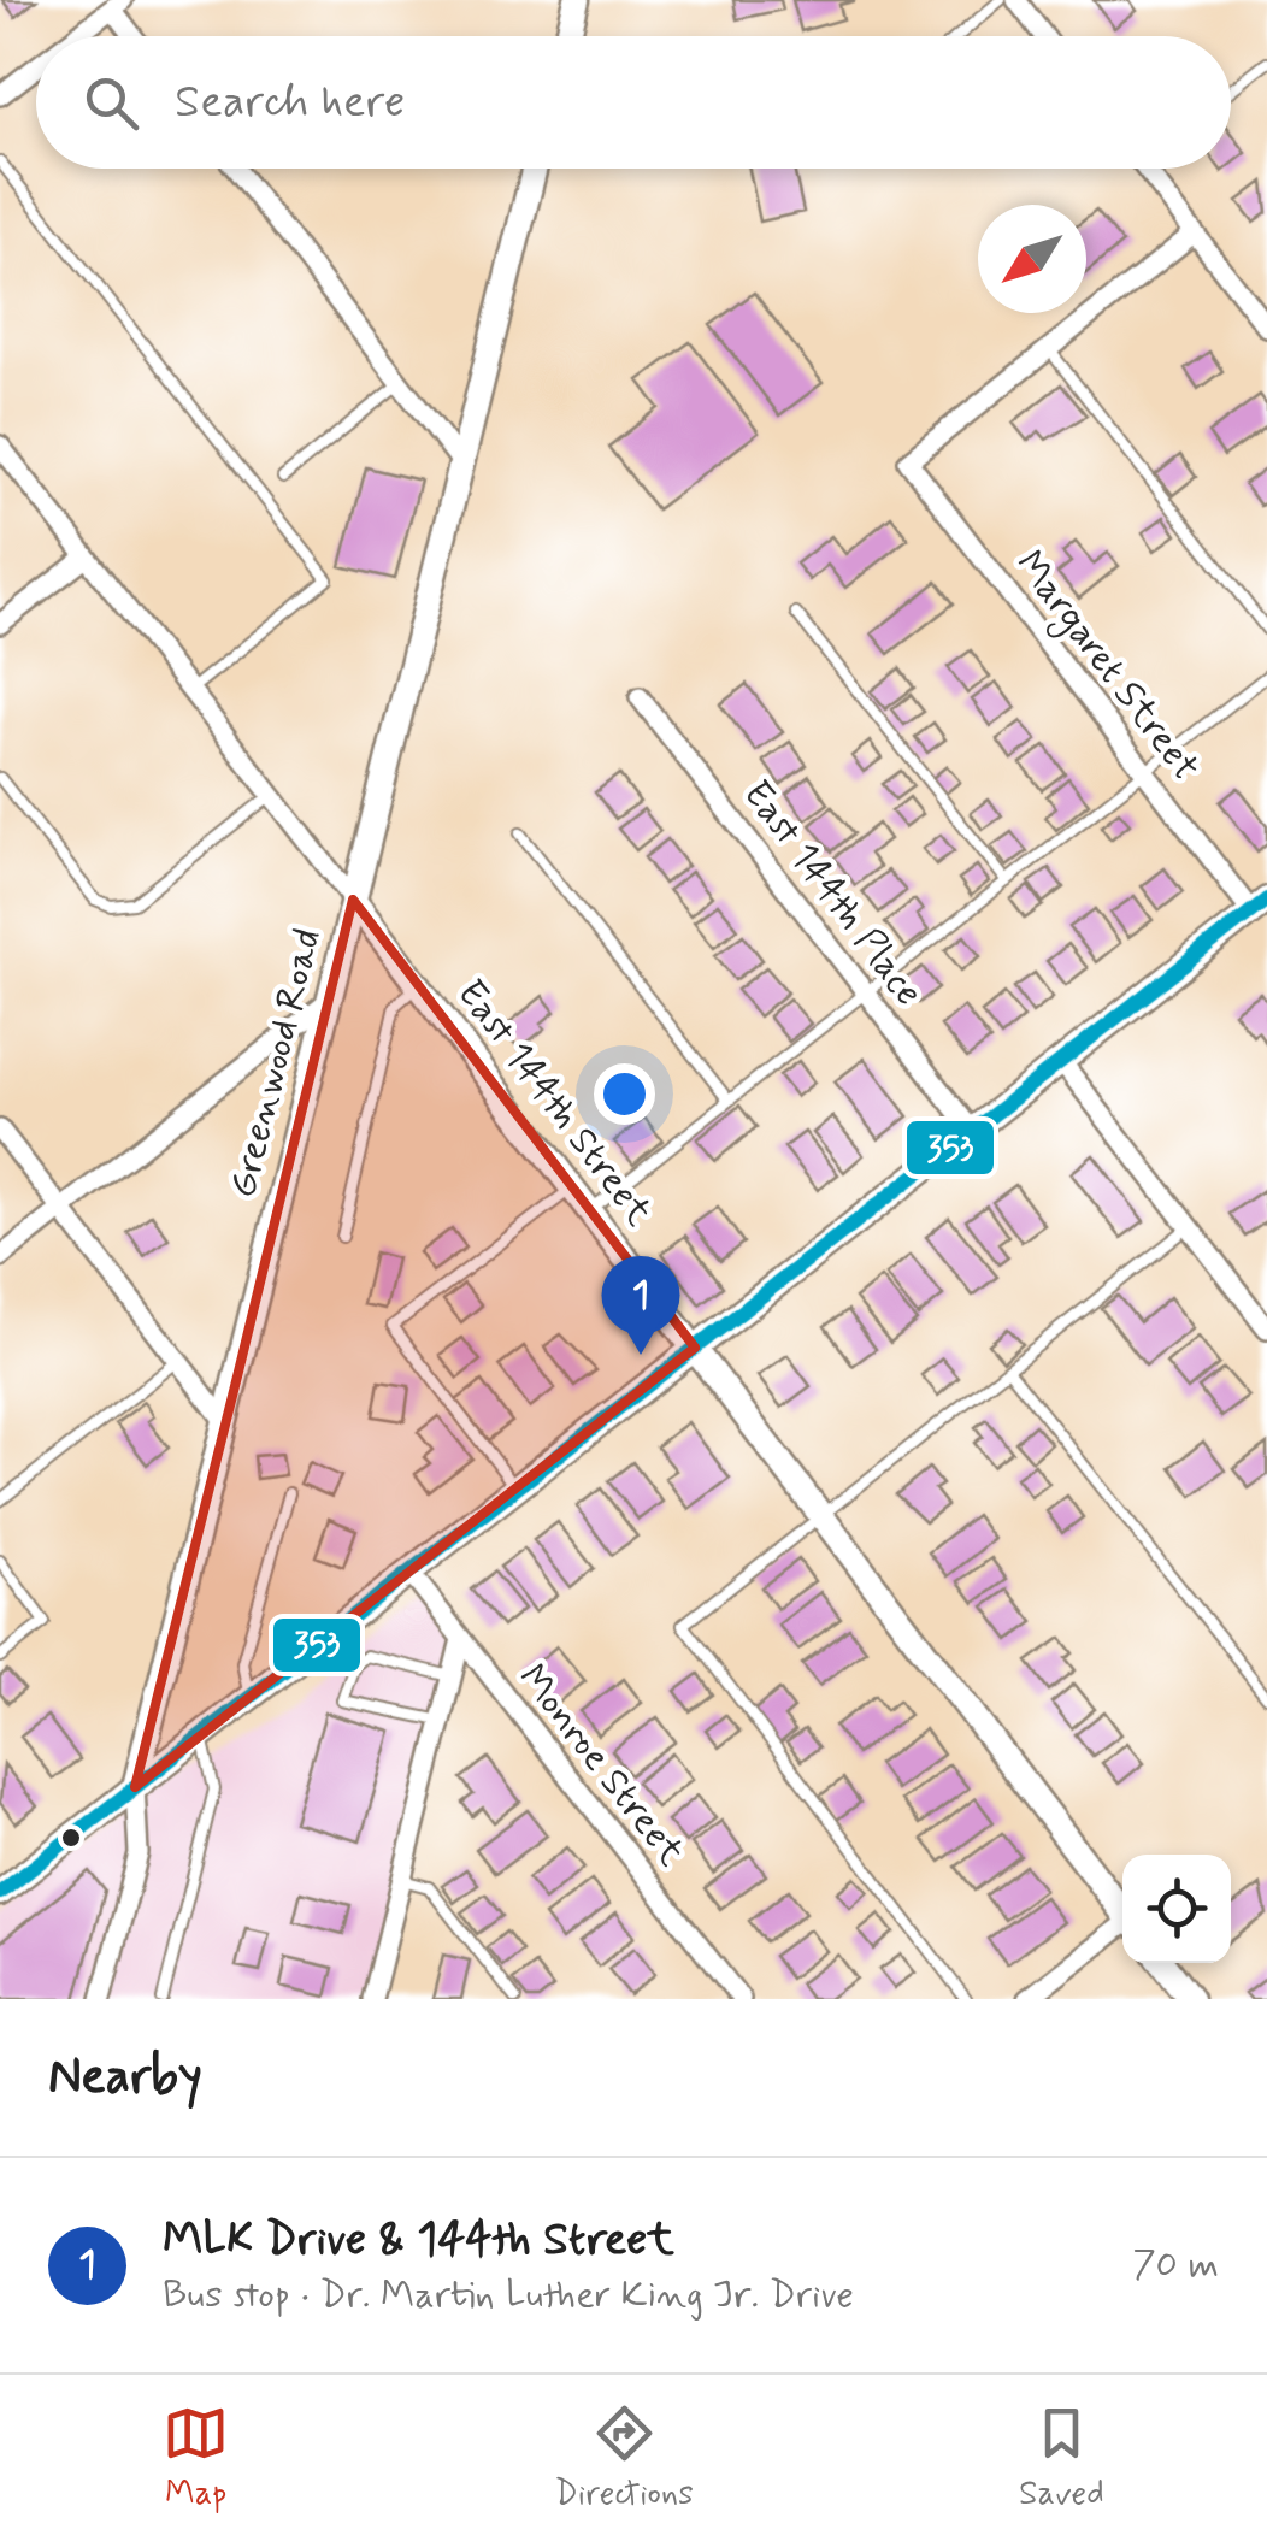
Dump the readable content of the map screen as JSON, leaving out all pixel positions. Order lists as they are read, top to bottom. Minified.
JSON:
{"streets":{"street":["Margaret Street","East 144th Place","Greenwood Road","East 144th Street","Monroe Street"]},"crossings":[["Greenwood Road","East 144th Street"]],"lines":["transit line 353"],"north":"bottom left","page":{"search":"Search here","pins":"1","heading":"Nearby","list":[{"mark":"1","name":"MLK Drive & 144th Street","note":"Bus stop · Dr. Martin Luther King Jr. Drive","value":"70 m"}],"nav":["Map","Directions","Saved"]}}
